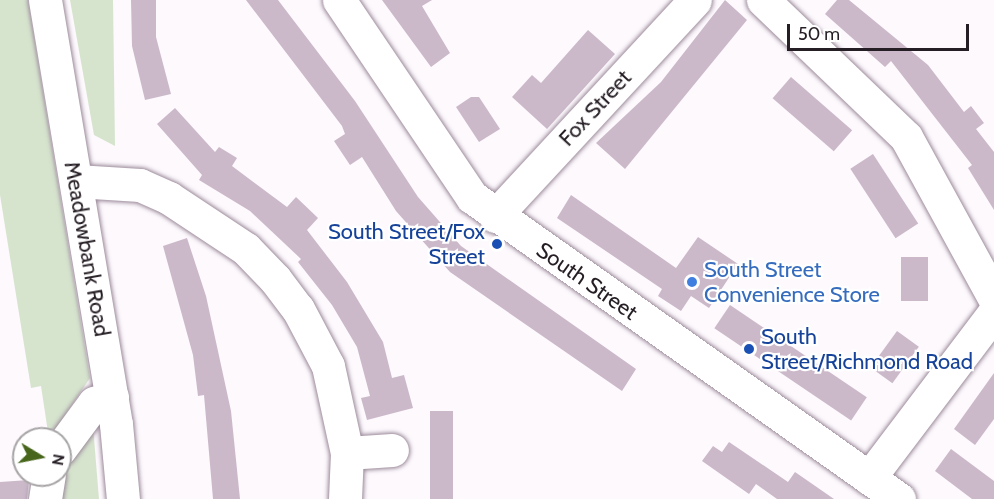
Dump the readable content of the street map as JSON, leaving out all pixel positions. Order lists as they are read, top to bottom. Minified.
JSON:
{"streets":{"street":["Fox Street","Meadowbank Road","South Street"]},"crossings":[["Fox Street","South Street"]],"places":["South Street/Fox Street","South Street Convenience Store","South Street/Richmond Road"],"scale_bar":"50 m","north":"right"}
